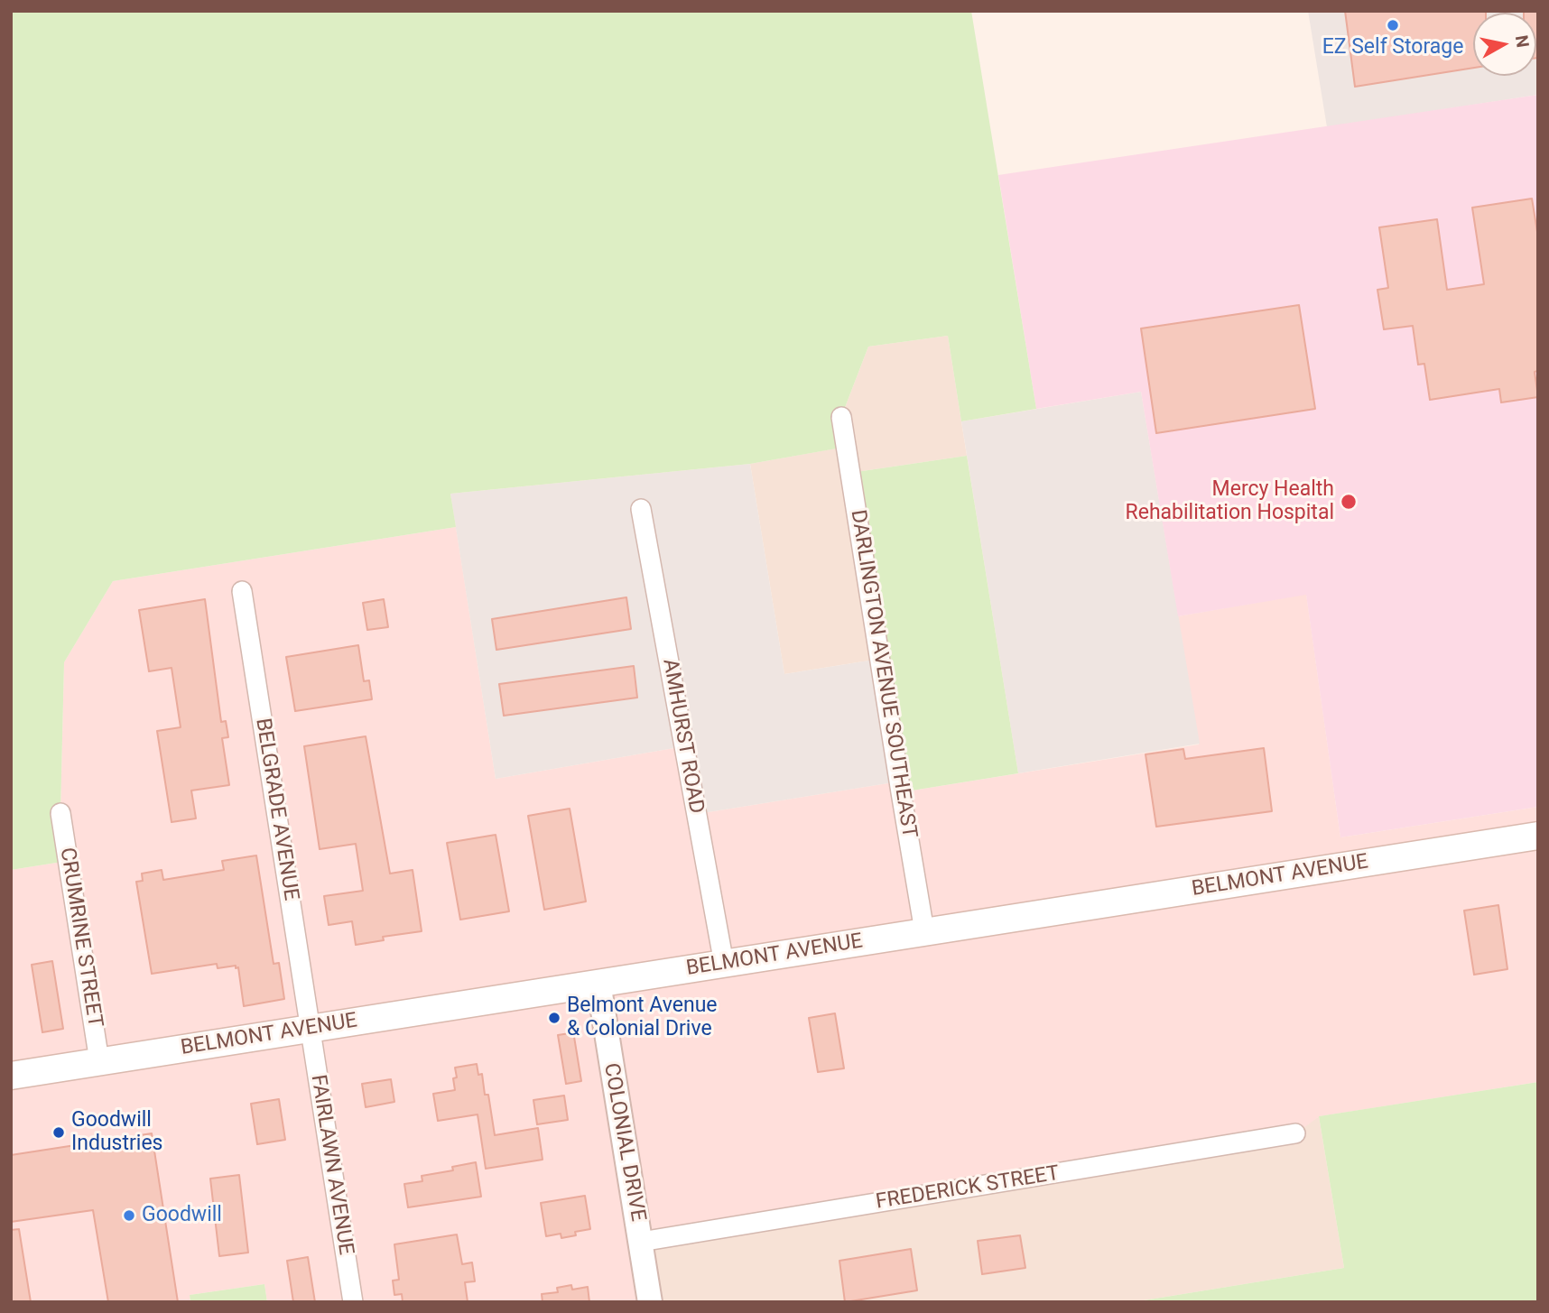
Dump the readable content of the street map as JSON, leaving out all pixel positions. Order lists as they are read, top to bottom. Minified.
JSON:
{"streets":{"main road":["BELMONT AVENUE"],"street":["DARLINGTON AVENUE SOUTHEAST","AMHURST ROAD","BELGRADE AVENUE","CRUMRINE STREET","COLONIAL DRIVE","FAIRLAWN AVENUE","FREDERICK STREET"]},"crossings":[["DARLINGTON AVENUE SOUTHEAST","BELMONT AVENUE"],["AMHURST ROAD","BELMONT AVENUE"],["BELGRADE AVENUE","BELMONT AVENUE"],["BELGRADE AVENUE","FAIRLAWN AVENUE"],["BELMONT AVENUE","CRUMRINE STREET"],["BELMONT AVENUE","COLONIAL DRIVE"],["BELMONT AVENUE","FAIRLAWN AVENUE"],["COLONIAL DRIVE","FREDERICK STREET"]],"places":["EZ Self Storage","Mercy Health Rehabilitation Hospital","Belmont Avenue & Colonial Drive","Goodwill Industries","Goodwill"],"north":"right"}
